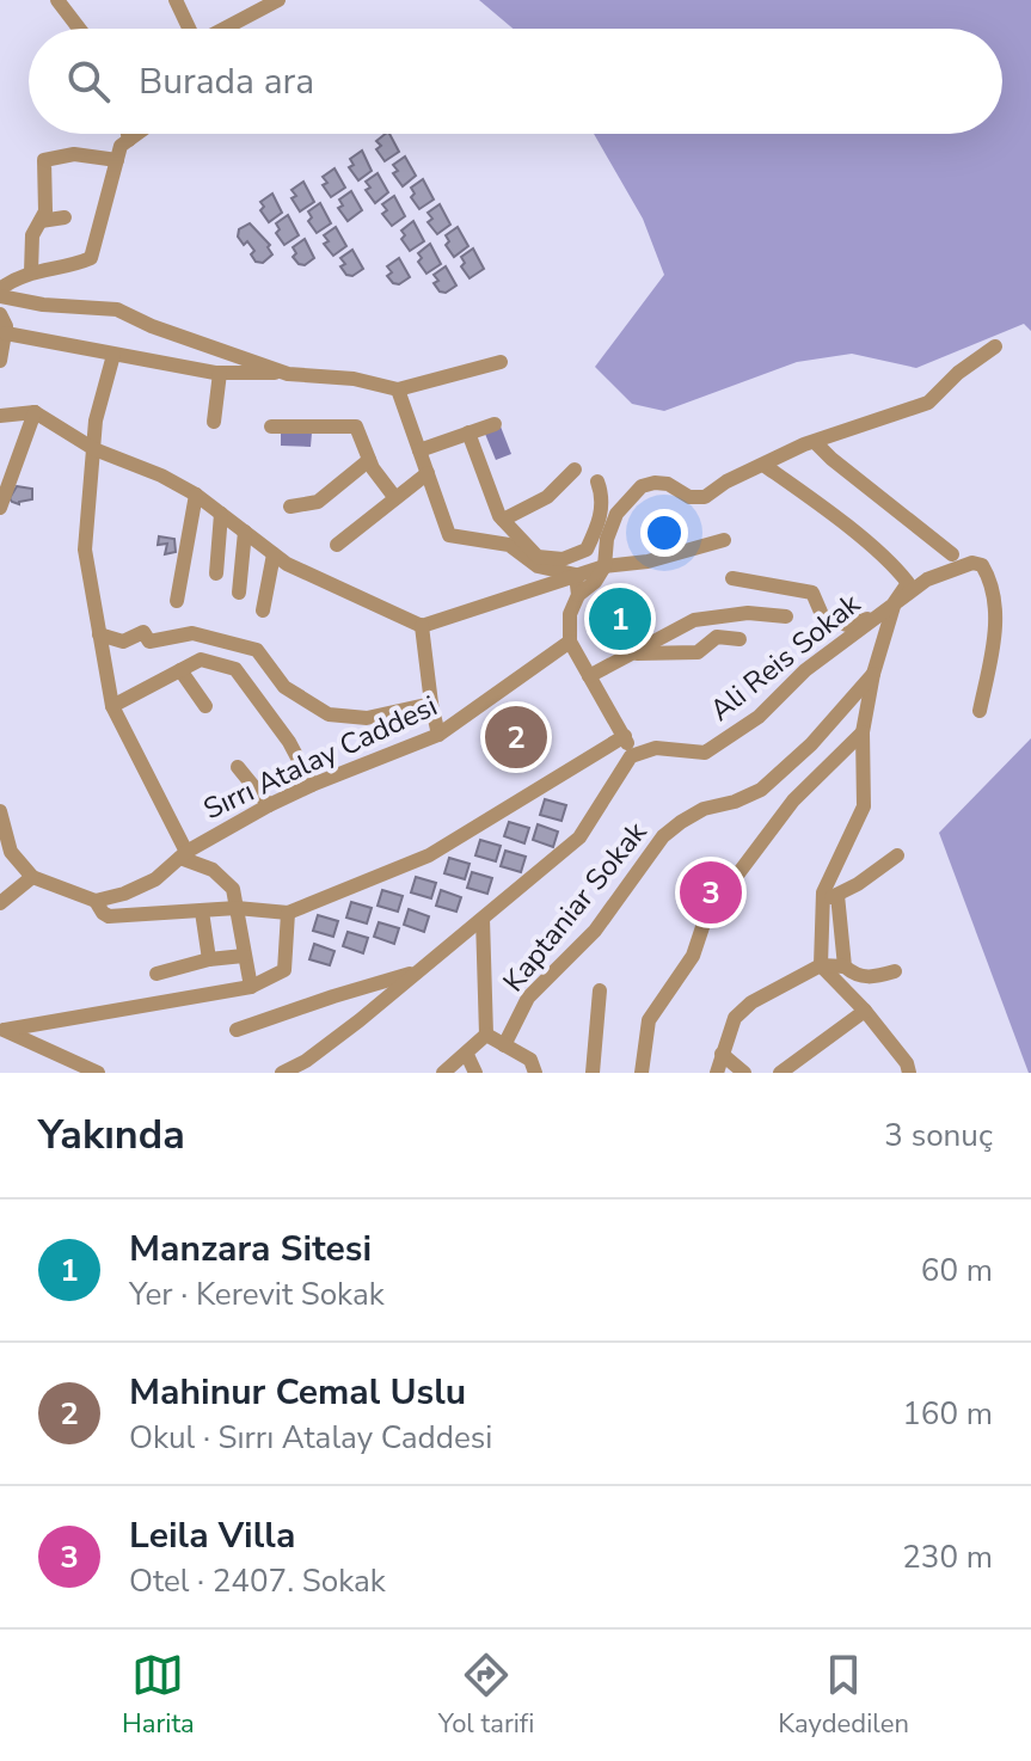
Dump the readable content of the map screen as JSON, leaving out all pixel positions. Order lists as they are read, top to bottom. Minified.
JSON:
{"streets":{"street":["Ali Reis Sokak","Sırrı Atalay Caddesi","Kaptaniar Sokak"]},"page":{"search":"Burada ara","pins":["1","2","3"],"heading":["Yakında","3 sonuç"],"list":[{"mark":"1","name":"Manzara Sitesi","note":"Yer · Kerevit Sokak","value":"60 m"},{"mark":"2","name":"Mahinur Cemal Uslu","note":"Okul · Sırrı Atalay Caddesi","value":"160 m"},{"mark":"3","name":"Leila Villa","note":"Otel · 2407. Sokak","value":"230 m"}],"nav":["Harita","Yol tarifi","Kaydedilen"]}}
